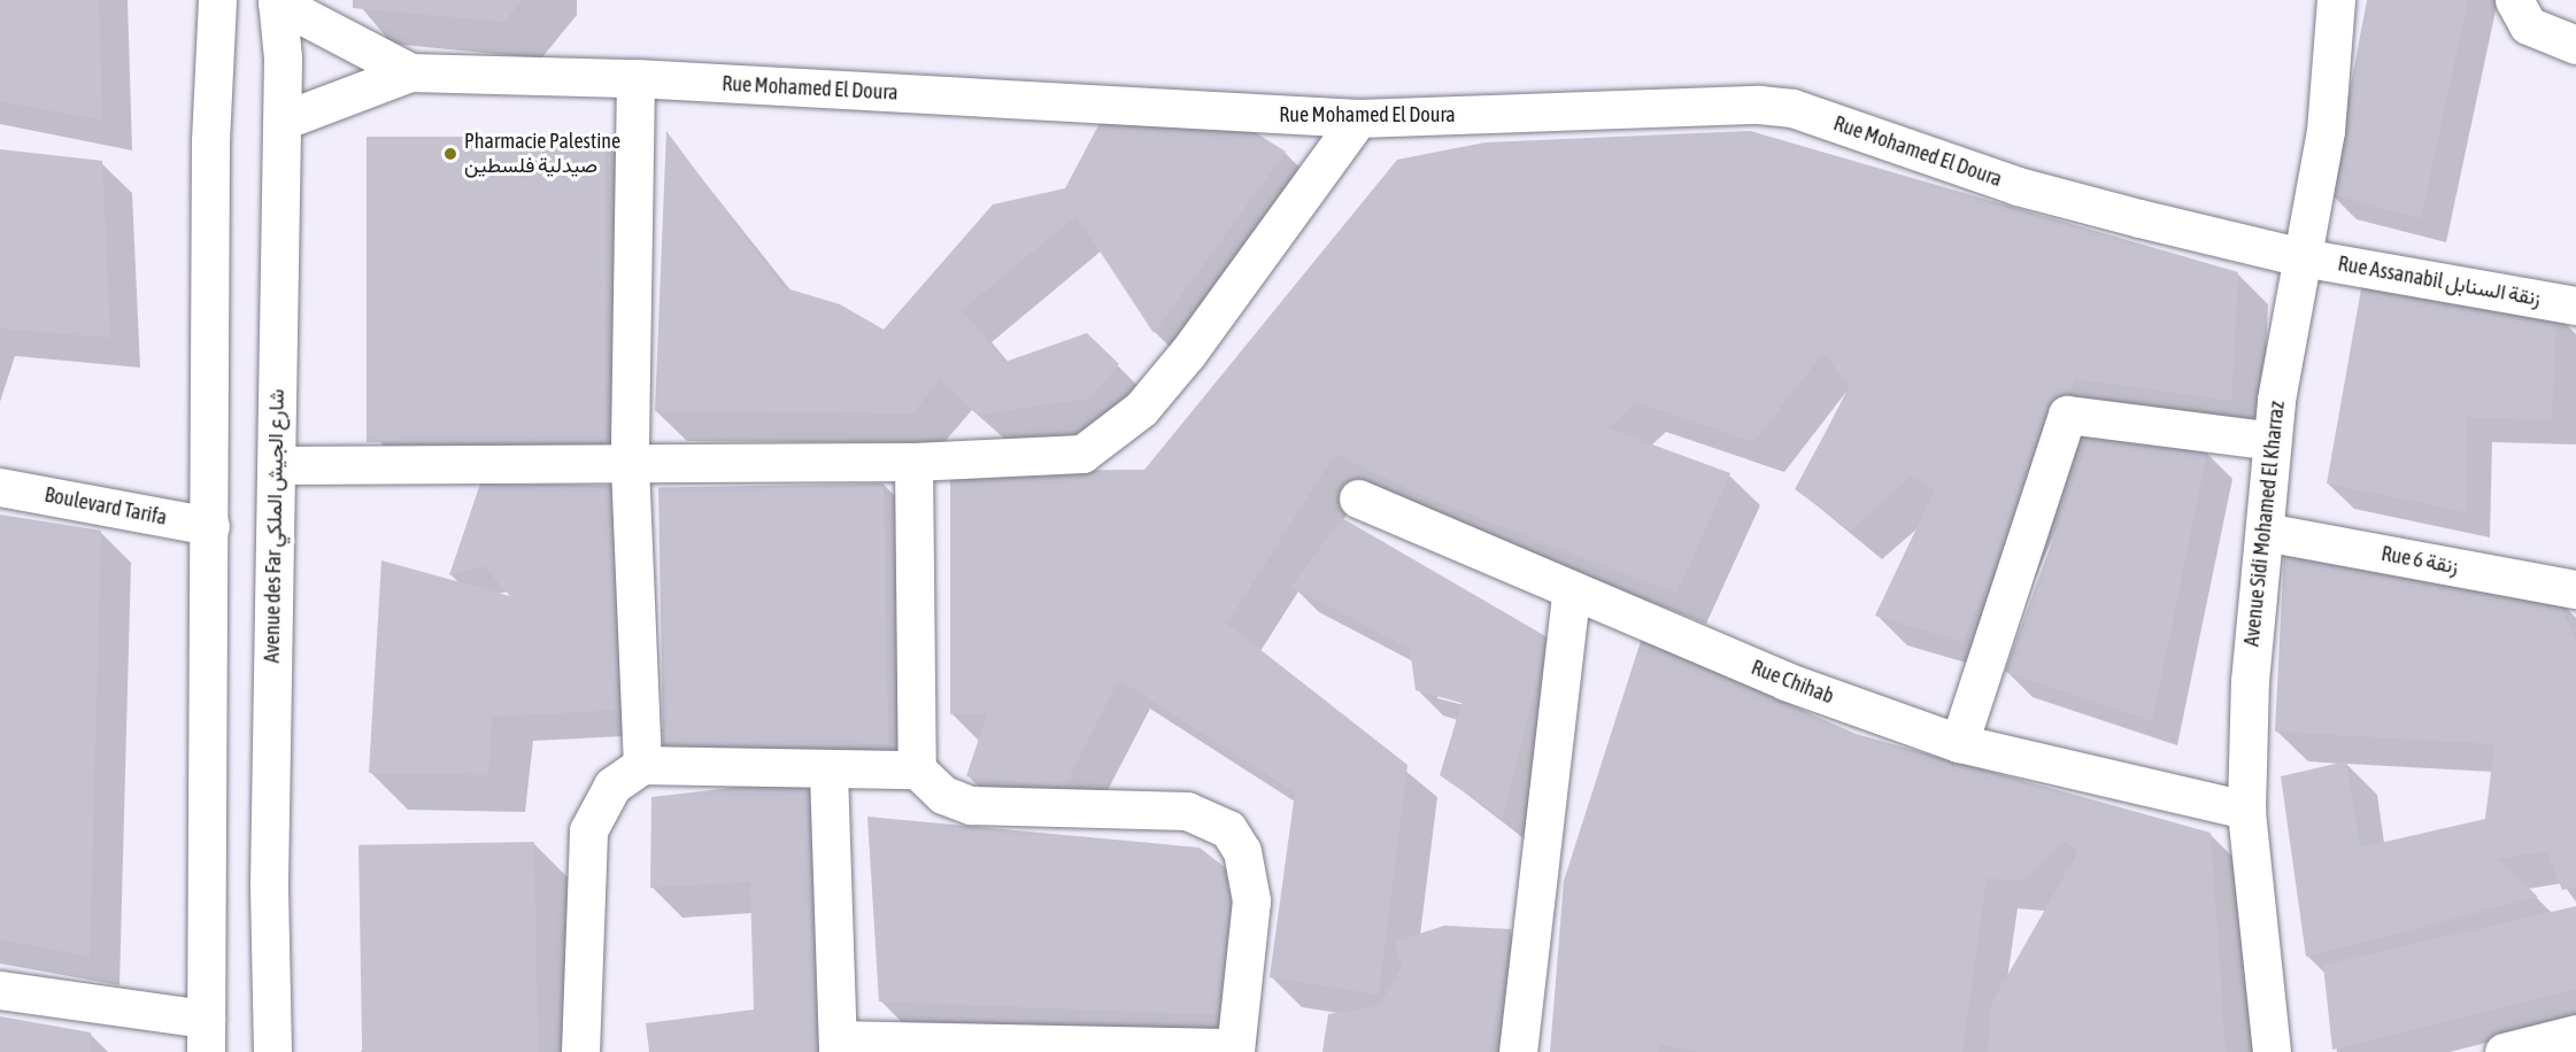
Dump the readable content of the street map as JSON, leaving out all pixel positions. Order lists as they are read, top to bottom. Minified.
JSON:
{"streets":{"street":["Rue Mohamed El Doura","Rue Assanabil زنقة السنابل","Boulevard Tarifa","Avenue Sidi Mohamed El Kharraz","Avenue des Far شارع الجيش الملكي","Rue 6 زنقة","Rue Chihab"]},"crossings":[["Rue Mohamed El Doura","Rue Assanabil زنقة السنابل"],["Rue Mohamed El Doura","Avenue Sidi Mohamed El Kharraz"],["Rue Mohamed El Doura","Avenue des Far شارع الجيش الملكي"],["Rue Assanabil زنقة السنابل","Avenue Sidi Mohamed El Kharraz"],["Avenue Sidi Mohamed El Kharraz","Rue 6 زنقة"],["Avenue Sidi Mohamed El Kharraz","Rue Chihab"]],"places":["Pharmacie Palestine صيدلية فلسطين"]}
